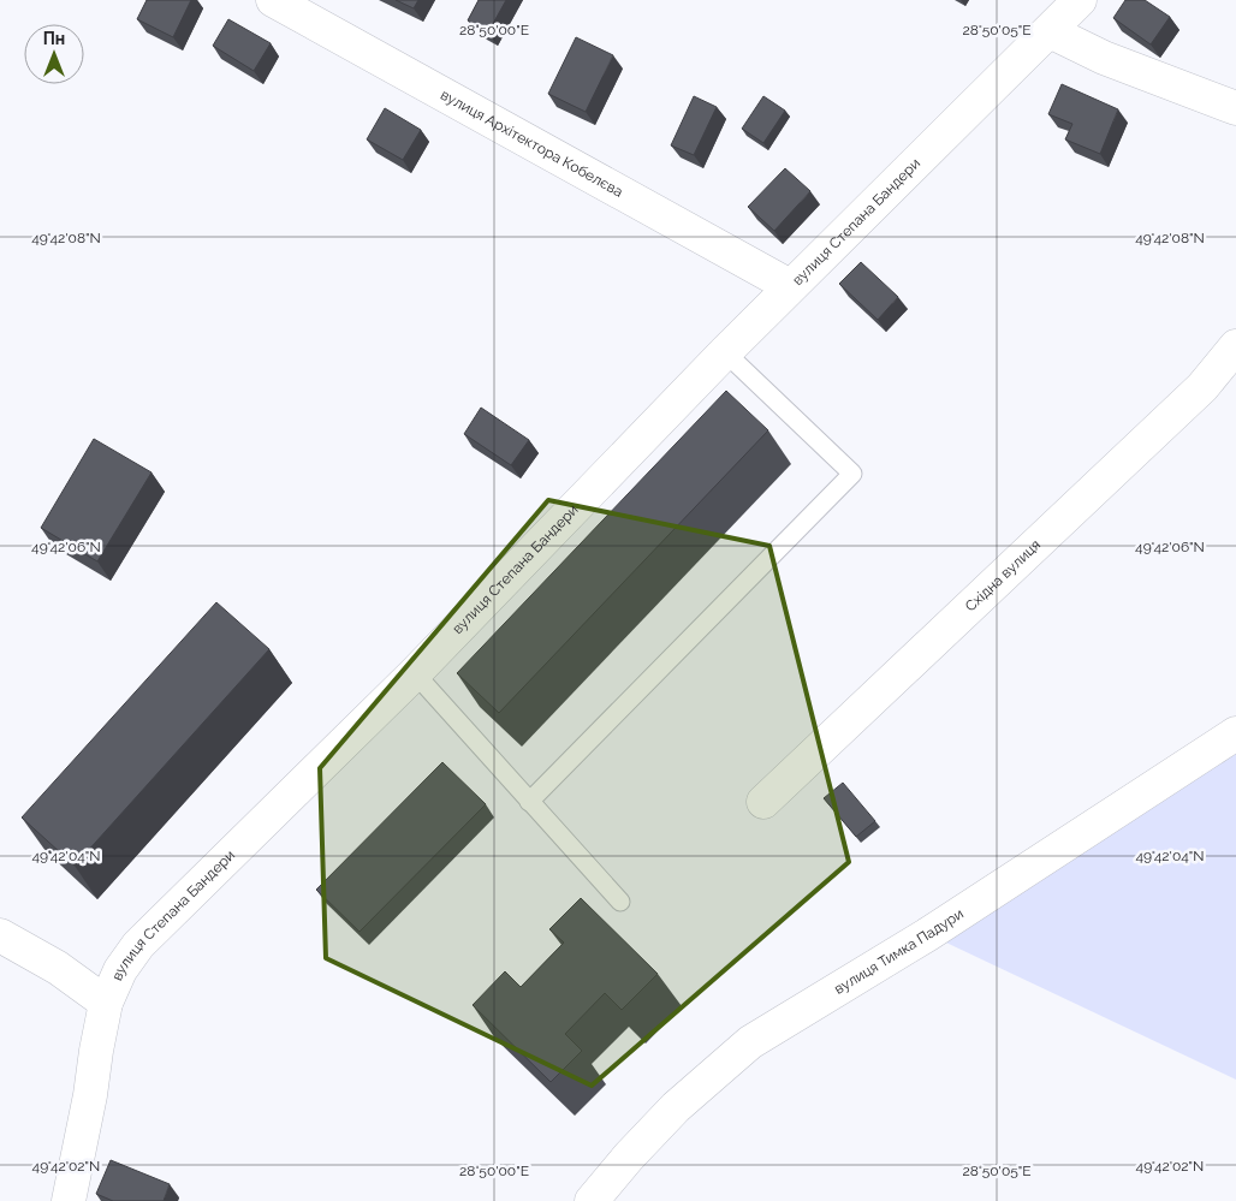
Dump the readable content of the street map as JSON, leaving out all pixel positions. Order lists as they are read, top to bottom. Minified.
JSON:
{"streets":{"street":["вулиця Архітектора Кобелєва","вулиця Степана Бандери","Східна вулиця","вулиця Тимка Падури"]},"crossings":[["вулиця Архітектора Кобелєва","вулиця Степана Бандери"]],"north":"top","coordinates":["28°50'00\"E","28°50'05\"E","49°42'08\"N","49°42'06\"N","49°42'04\"N","49°42'02\"N"]}
